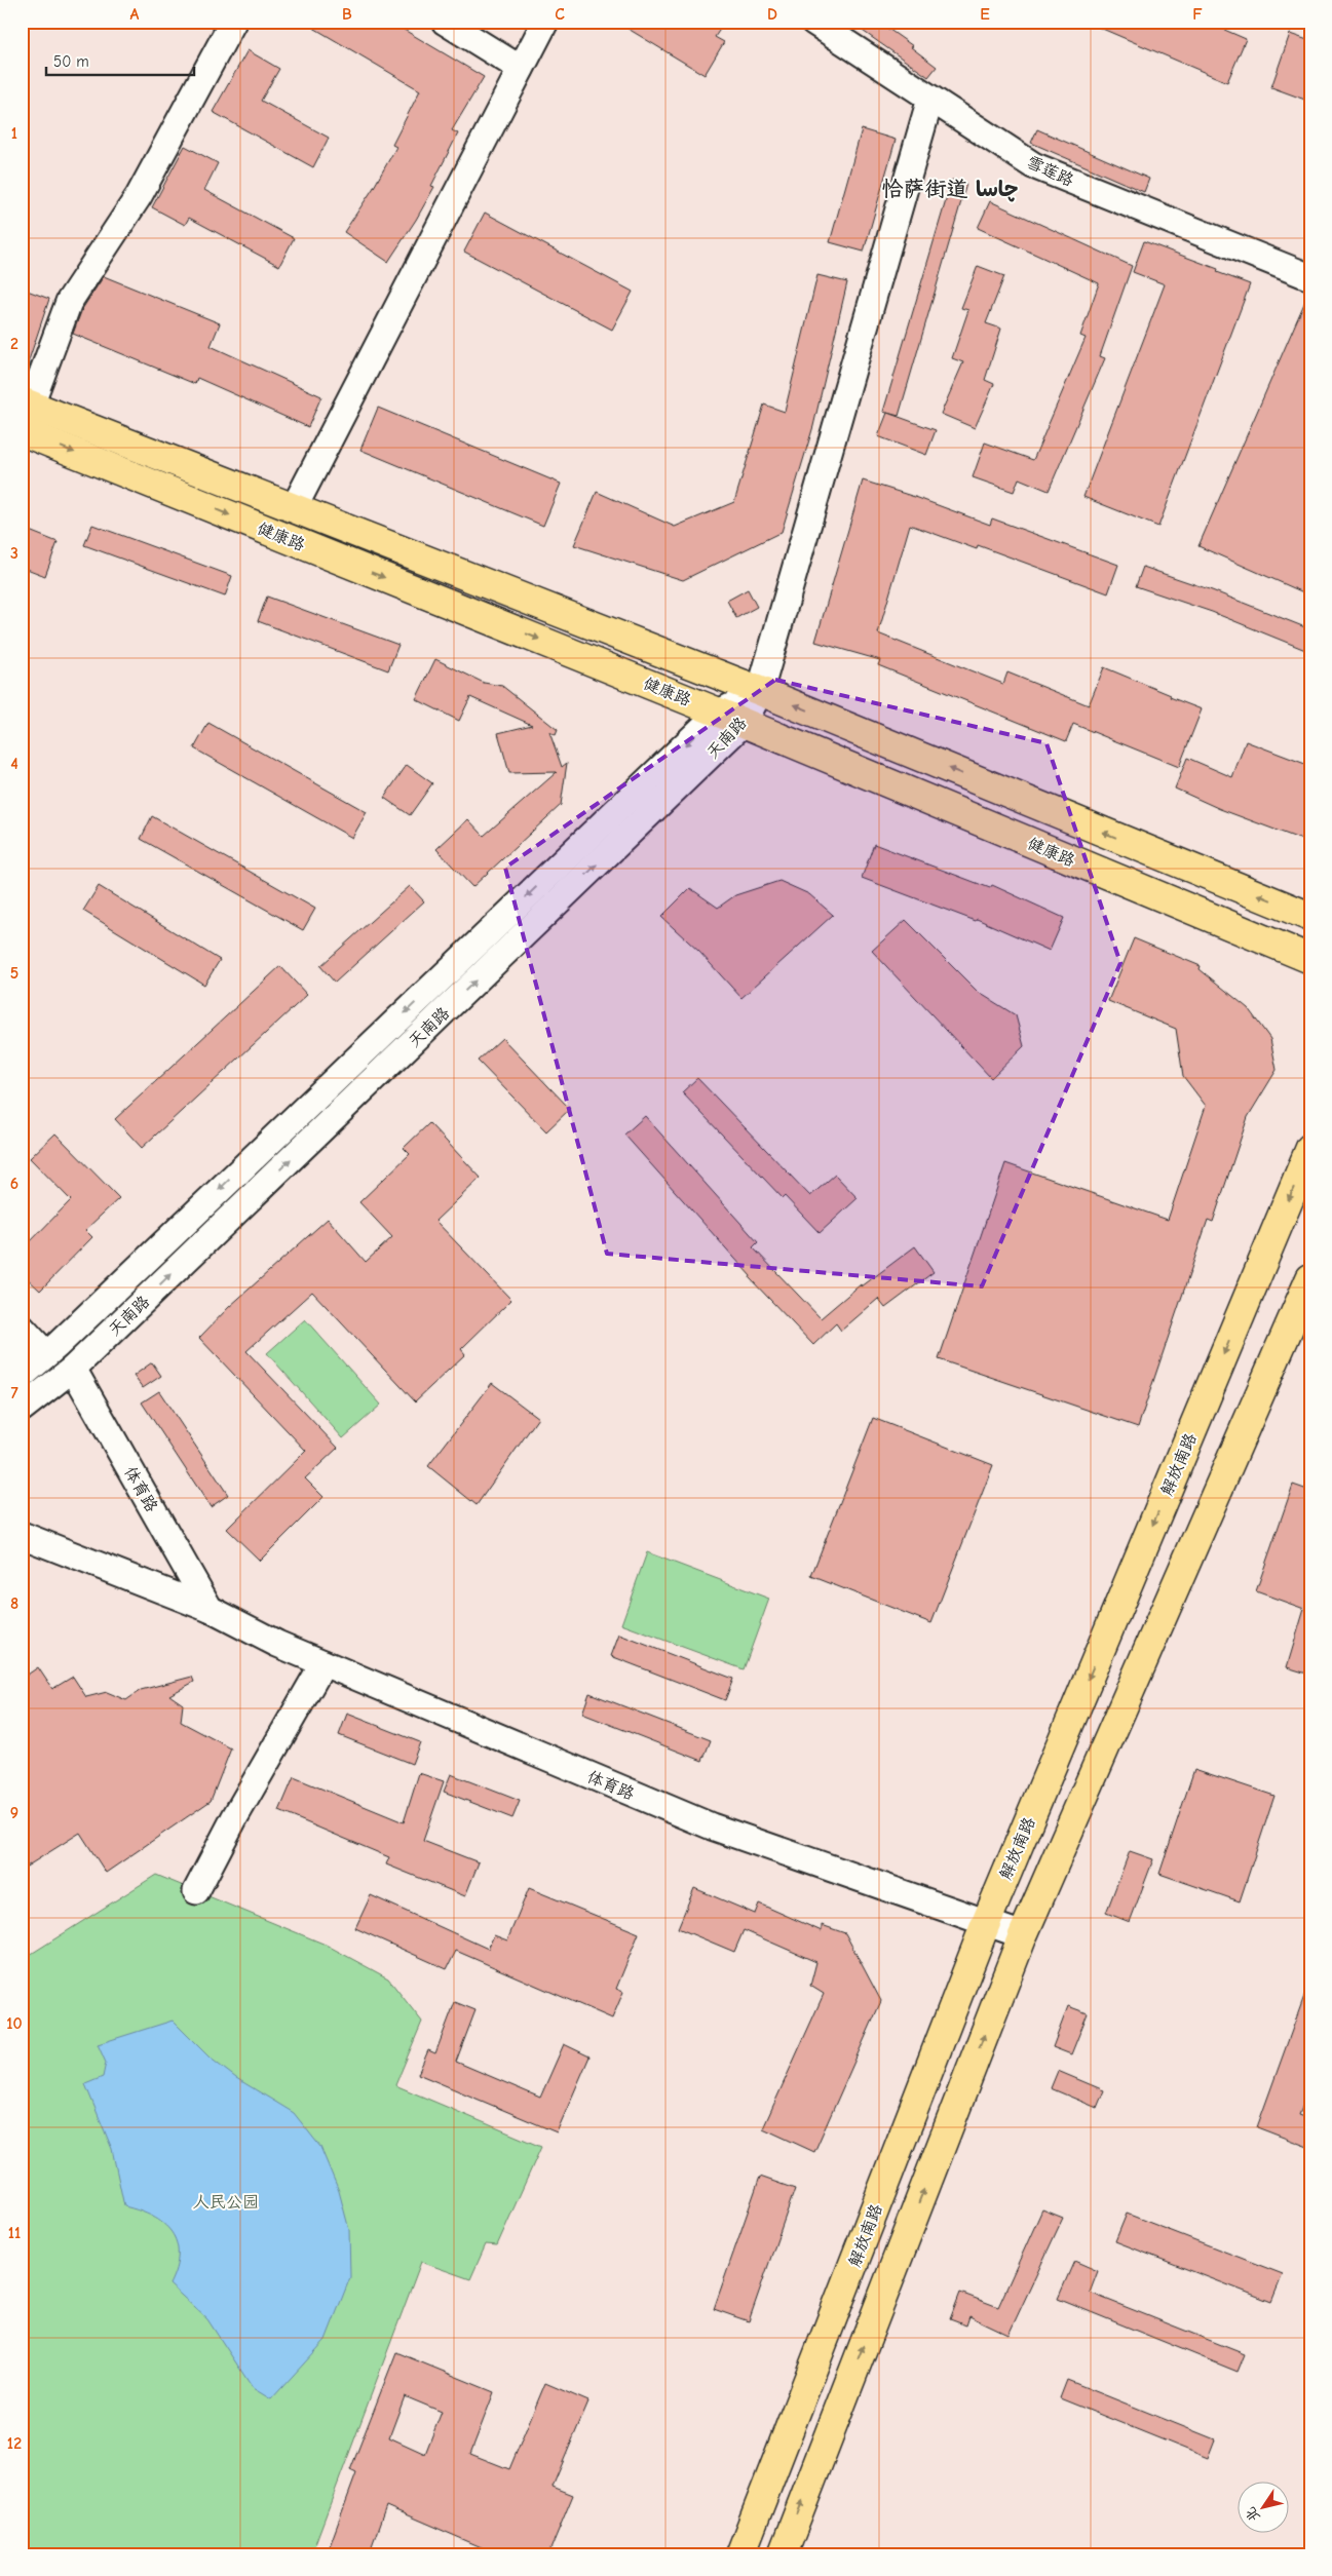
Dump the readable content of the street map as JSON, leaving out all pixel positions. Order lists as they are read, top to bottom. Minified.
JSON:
{"streets":{"main road":["健康路","解放南路"],"street":["雪莲路","天南路","体育路"]},"crossings":[["健康路","天南路"],["天南路","体育路"],["解放南路","体育路"]],"districts":["恰萨街道 چاسا"],"parks":["人民公园"],"scale_bar":"50 m","north":"bottom left","grid":{"columns":["A","B","C","D","E","F"],"rows":["1","2","3","4","5","6","7","8","9","10","11","12"]}}
